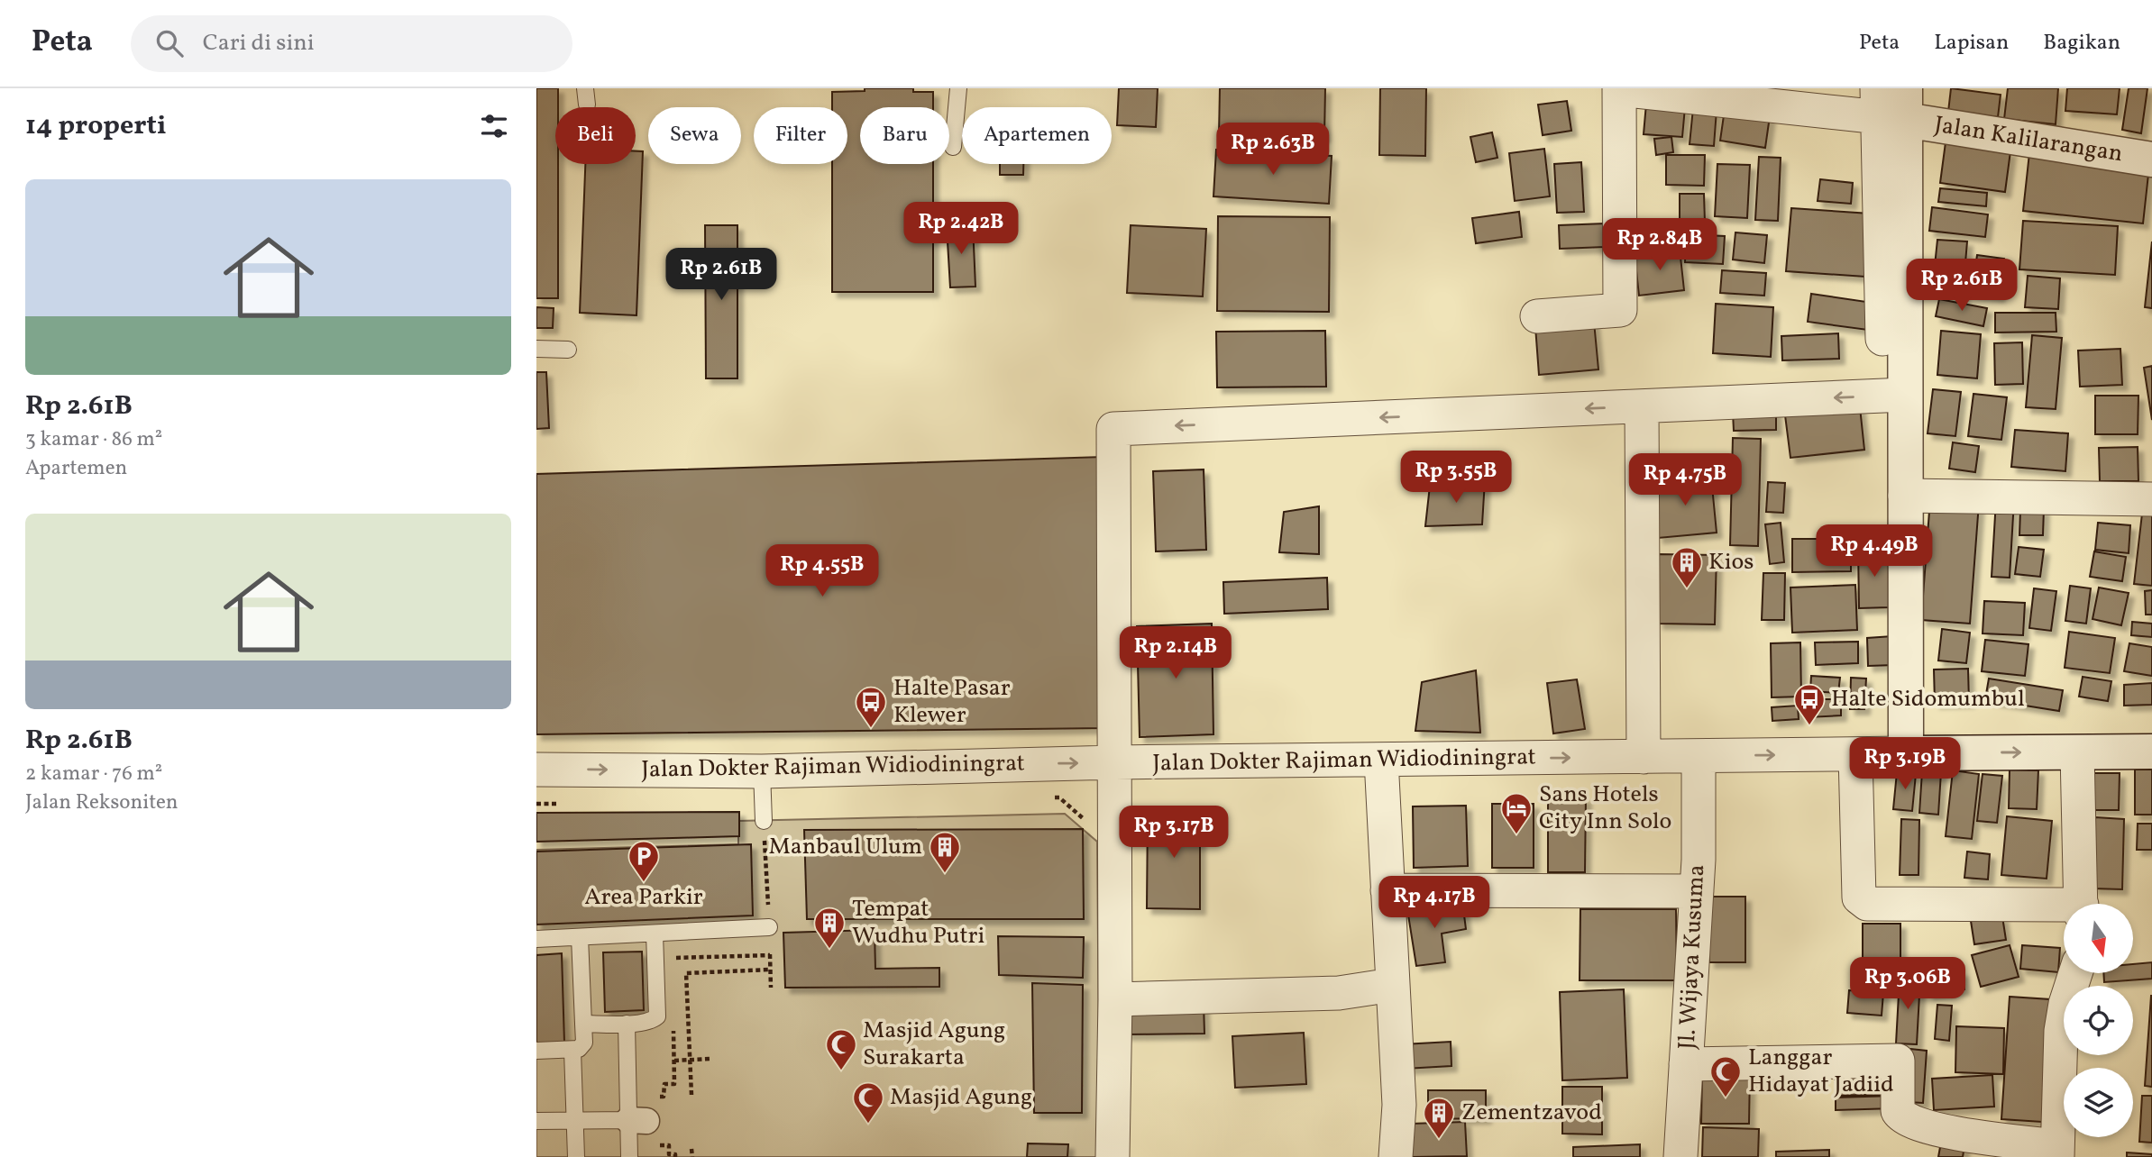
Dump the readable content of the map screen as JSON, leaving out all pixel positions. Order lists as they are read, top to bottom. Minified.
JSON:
{"streets":{"street":["Jalan Kalilarangan","Jalan Dokter Rajiman Widiodiningrat","Jl. Wijaya Kusuma"]},"crossings":[["Jalan Dokter Rajiman Widiodiningrat","Jl. Wijaya Kusuma"]],"places":{"building":["Kios","Manbaul Ulum","Tempat Wudhu Putri","Zementzavod"],"bus stop":["Halte Sidomumbul","Halte Pasar Klewer"],"hotel":["Sans Hotels City Inn Solo"],"parking":["Area Parkir"],"mosque":["Masjid Agung Surakarta","Langgar Hidayat Jadiid","Masjid Agung"]},"north":"bottom","page":{"header":"Peta","search":"Cari di sini","nav":["Peta","Lapisan","Bagikan"],"heading":"14 properti","chip":["Beli","Sewa","Filter","Baru","Apartemen"],"price":["Rp 2.63B","Rp 2.42B","Rp 2.84B","Rp 2.61B","Rp 2.61B","Rp 3.55B","Rp 4.75B","Rp 4.49B","Rp 4.55B","Rp 2.14B","Rp 3.19B","Rp 3.17B","Rp 4.17B","Rp 3.06B"],"list":[{"name":"Rp 2.61B","note":"3 kamar · 86 m² · Apartemen"},{"name":"Rp 2.61B","note":"2 kamar · 76 m² · Jalan Reksoniten"}]}}
